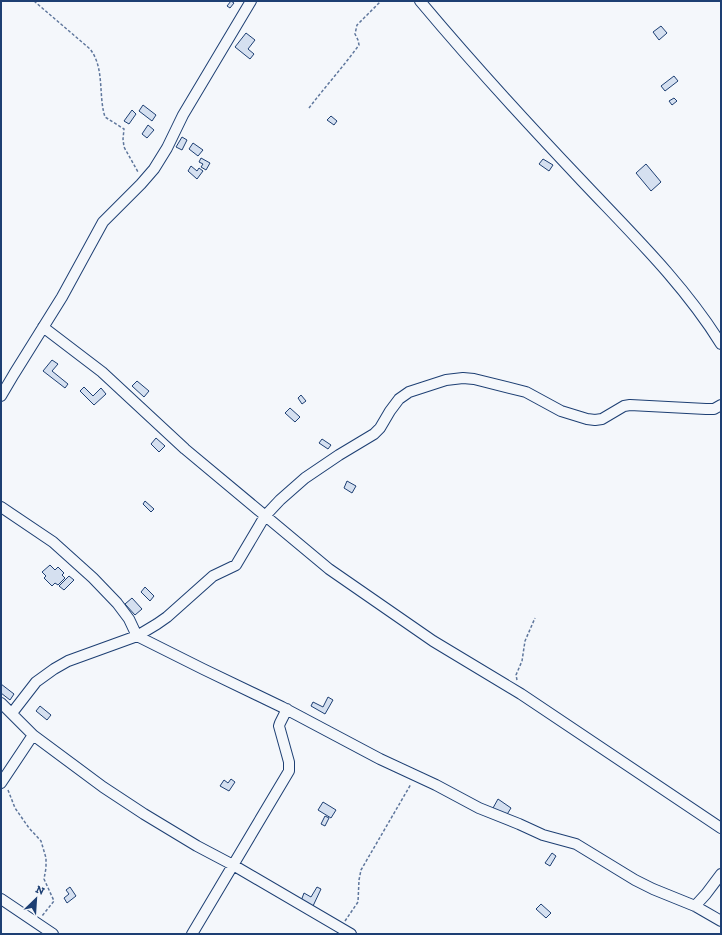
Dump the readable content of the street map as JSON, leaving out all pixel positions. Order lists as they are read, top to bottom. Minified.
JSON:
{"north":"top right"}
